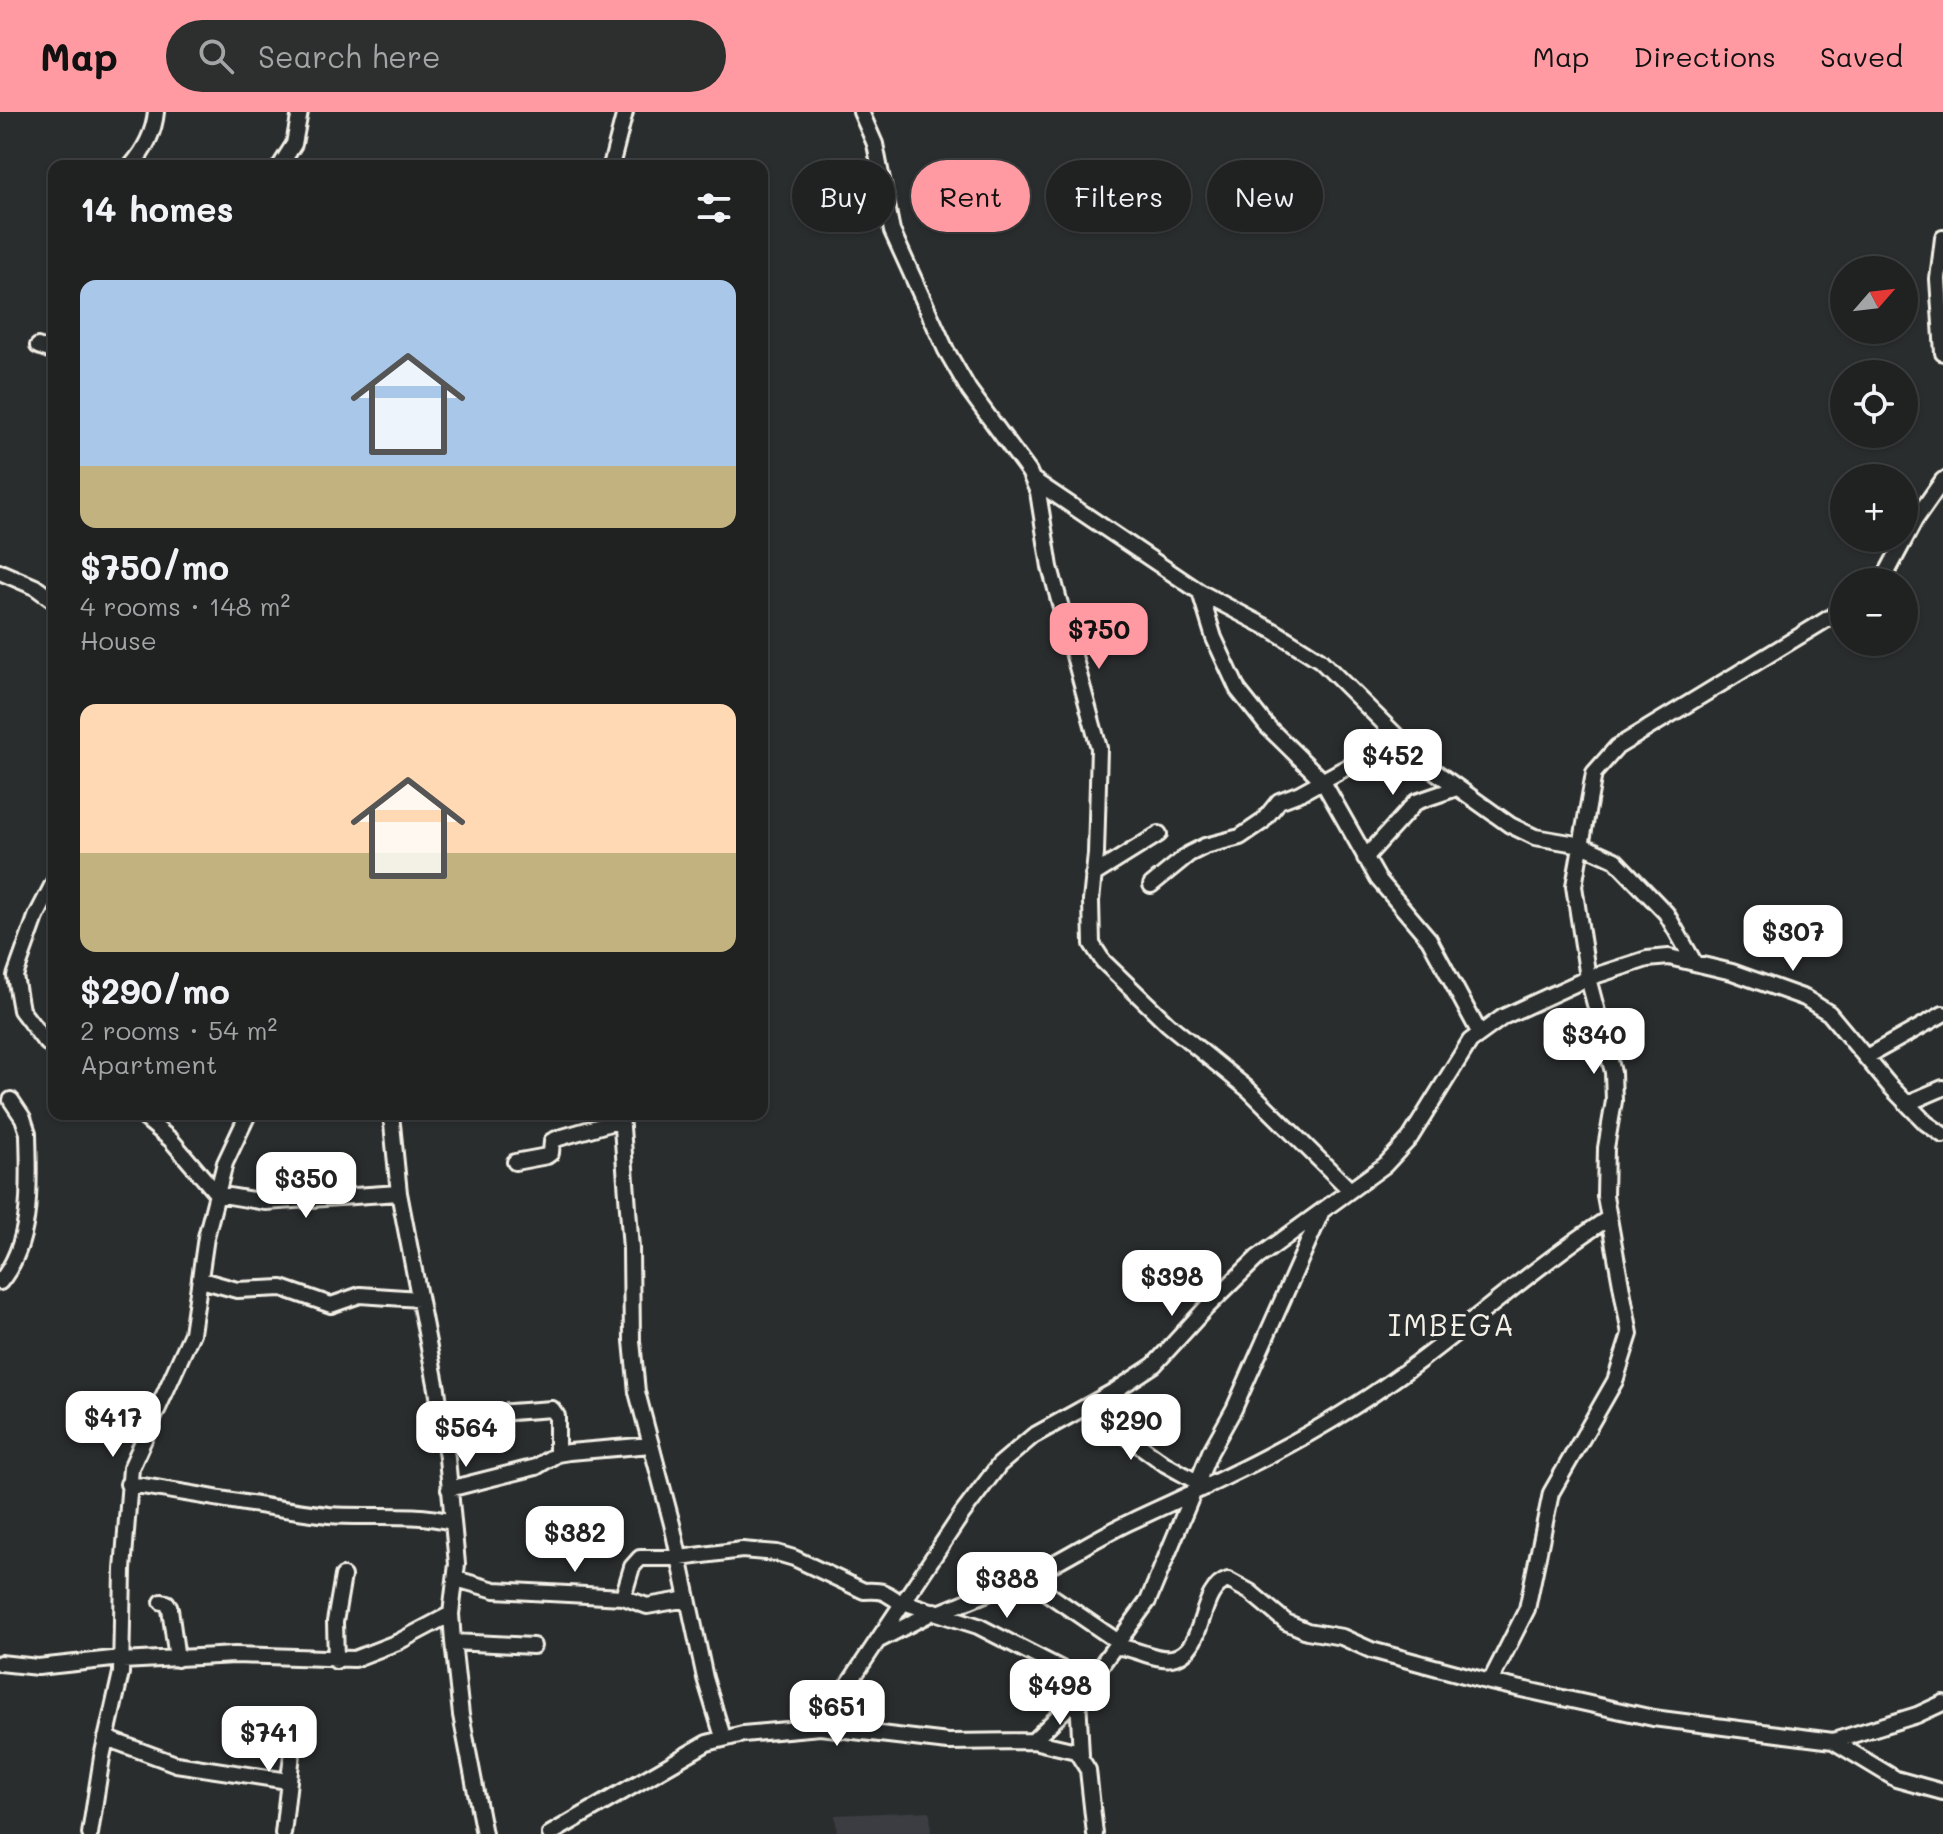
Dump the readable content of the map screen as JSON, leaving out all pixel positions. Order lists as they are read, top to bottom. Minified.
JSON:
{"districts":["IMBEGA"],"north":"top right","page":{"header":"Map","search":"Search here","nav":["Map","Directions","Saved"],"chip":["Buy","Rent","Filters","New"],"heading":"14 homes","map_buttons":["+","−"],"list":[{"name":"$750/mo","note":"4 rooms · 148 m² · House"},{"name":"$290/mo","note":"2 rooms · 54 m² · Apartment"}],"price":["$750","$452","$307","$340","$350","$398","$417","$290","$564","$382","$388","$498","$651","$741"]}}
